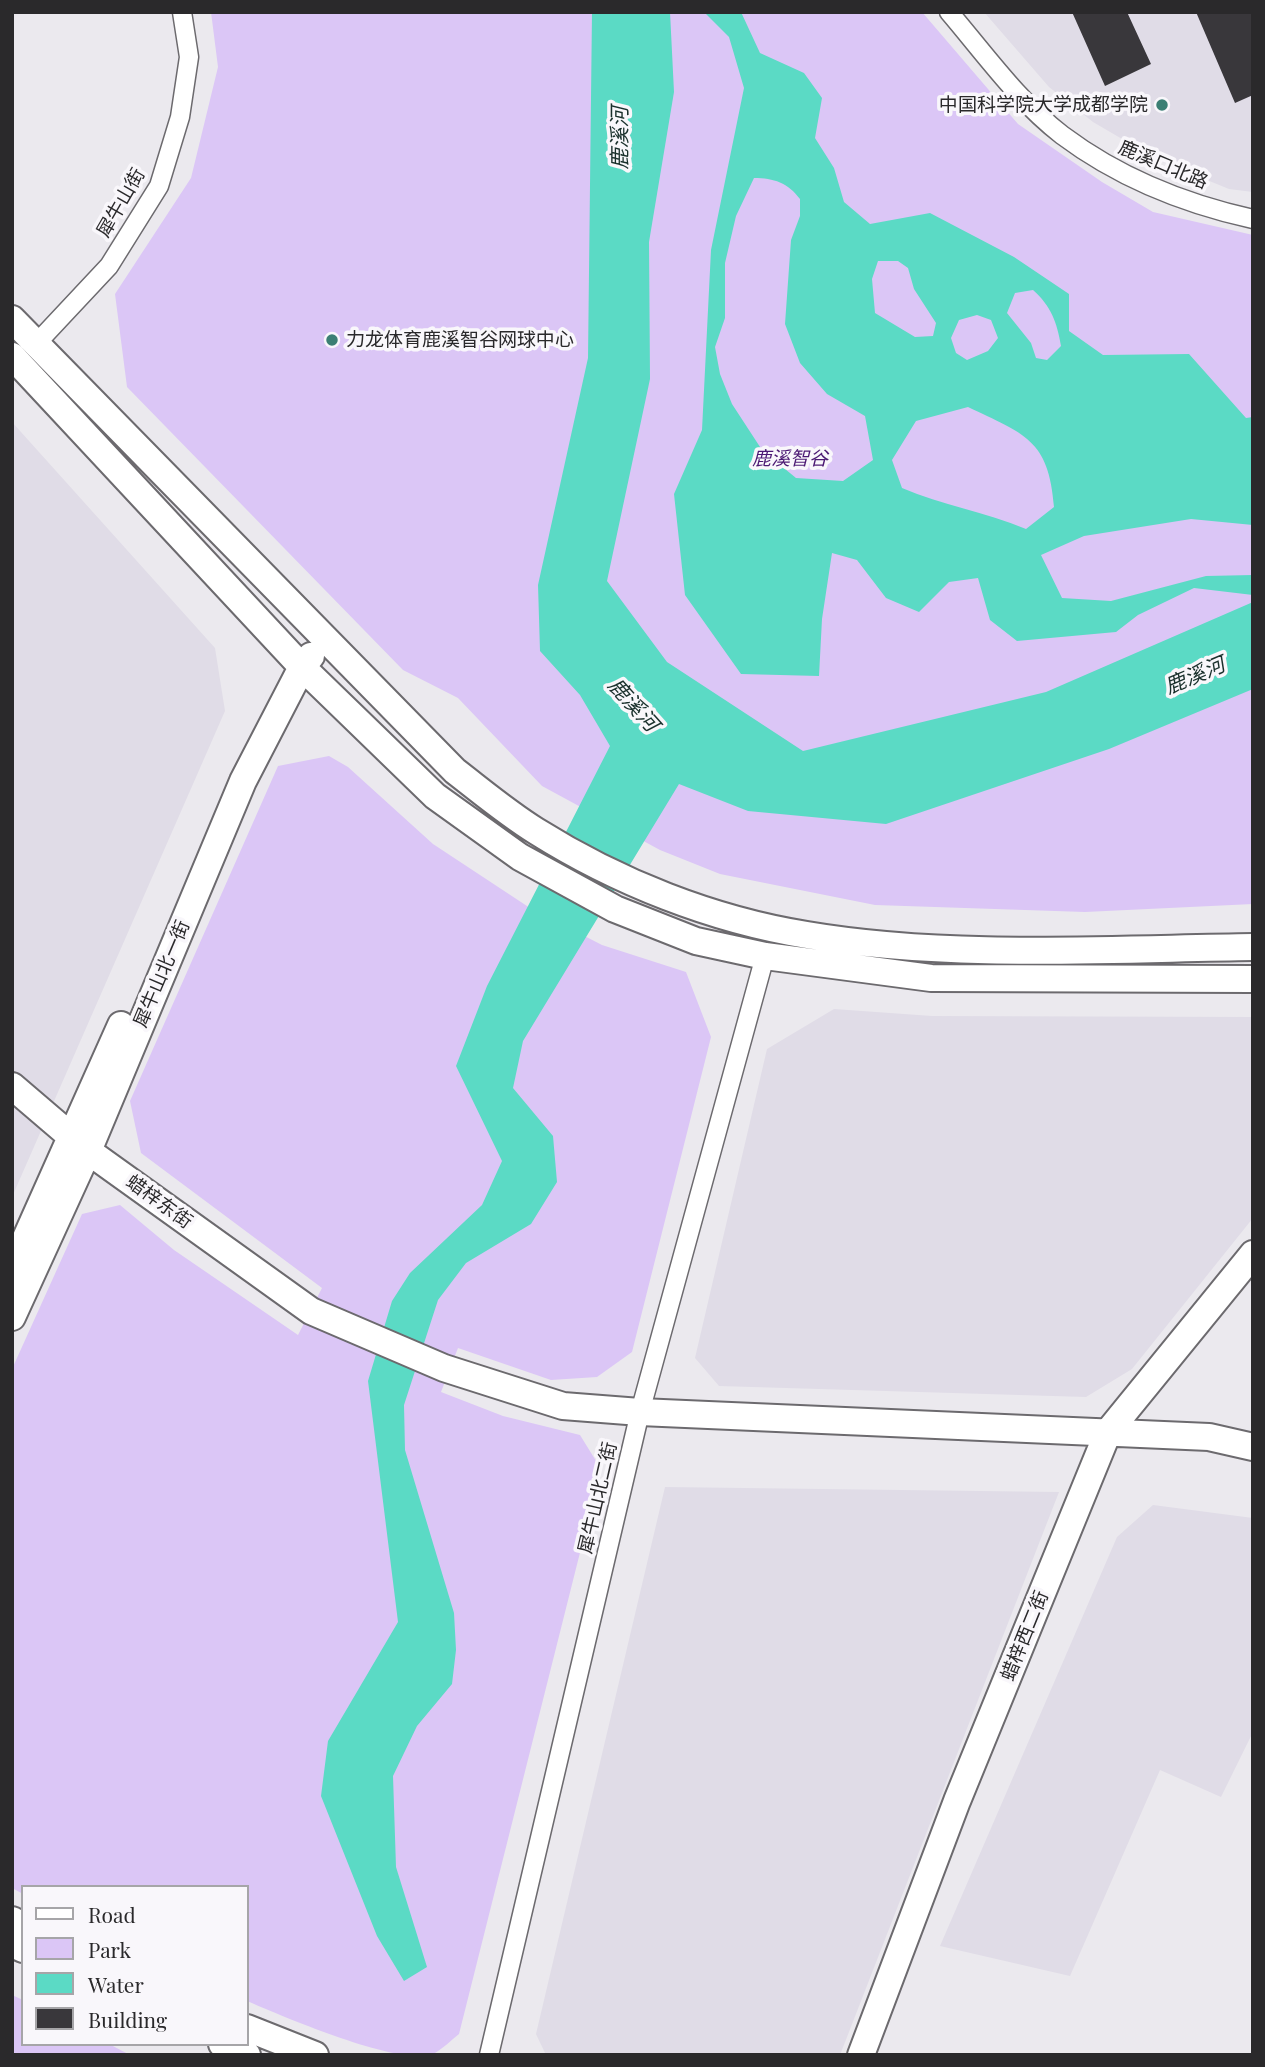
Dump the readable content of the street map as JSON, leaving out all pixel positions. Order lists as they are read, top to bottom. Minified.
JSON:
{"streets":{"street":["鹿溪口北路","犀牛山街","犀牛山北一街","蜡梓东街","犀牛山北二街","蜡梓西二街"]},"crossings":[["犀牛山北一街","蜡梓东街"],["蜡梓东街","犀牛山北二街"],["蜡梓东街","蜡梓西二街"]],"water":["鹿溪河"],"parks":["鹿溪智谷"],"places":["中国科学院大学成都学院","力龙体育鹿溪智谷网球中心"],"legend":["Road","Park","Water","Building"]}
